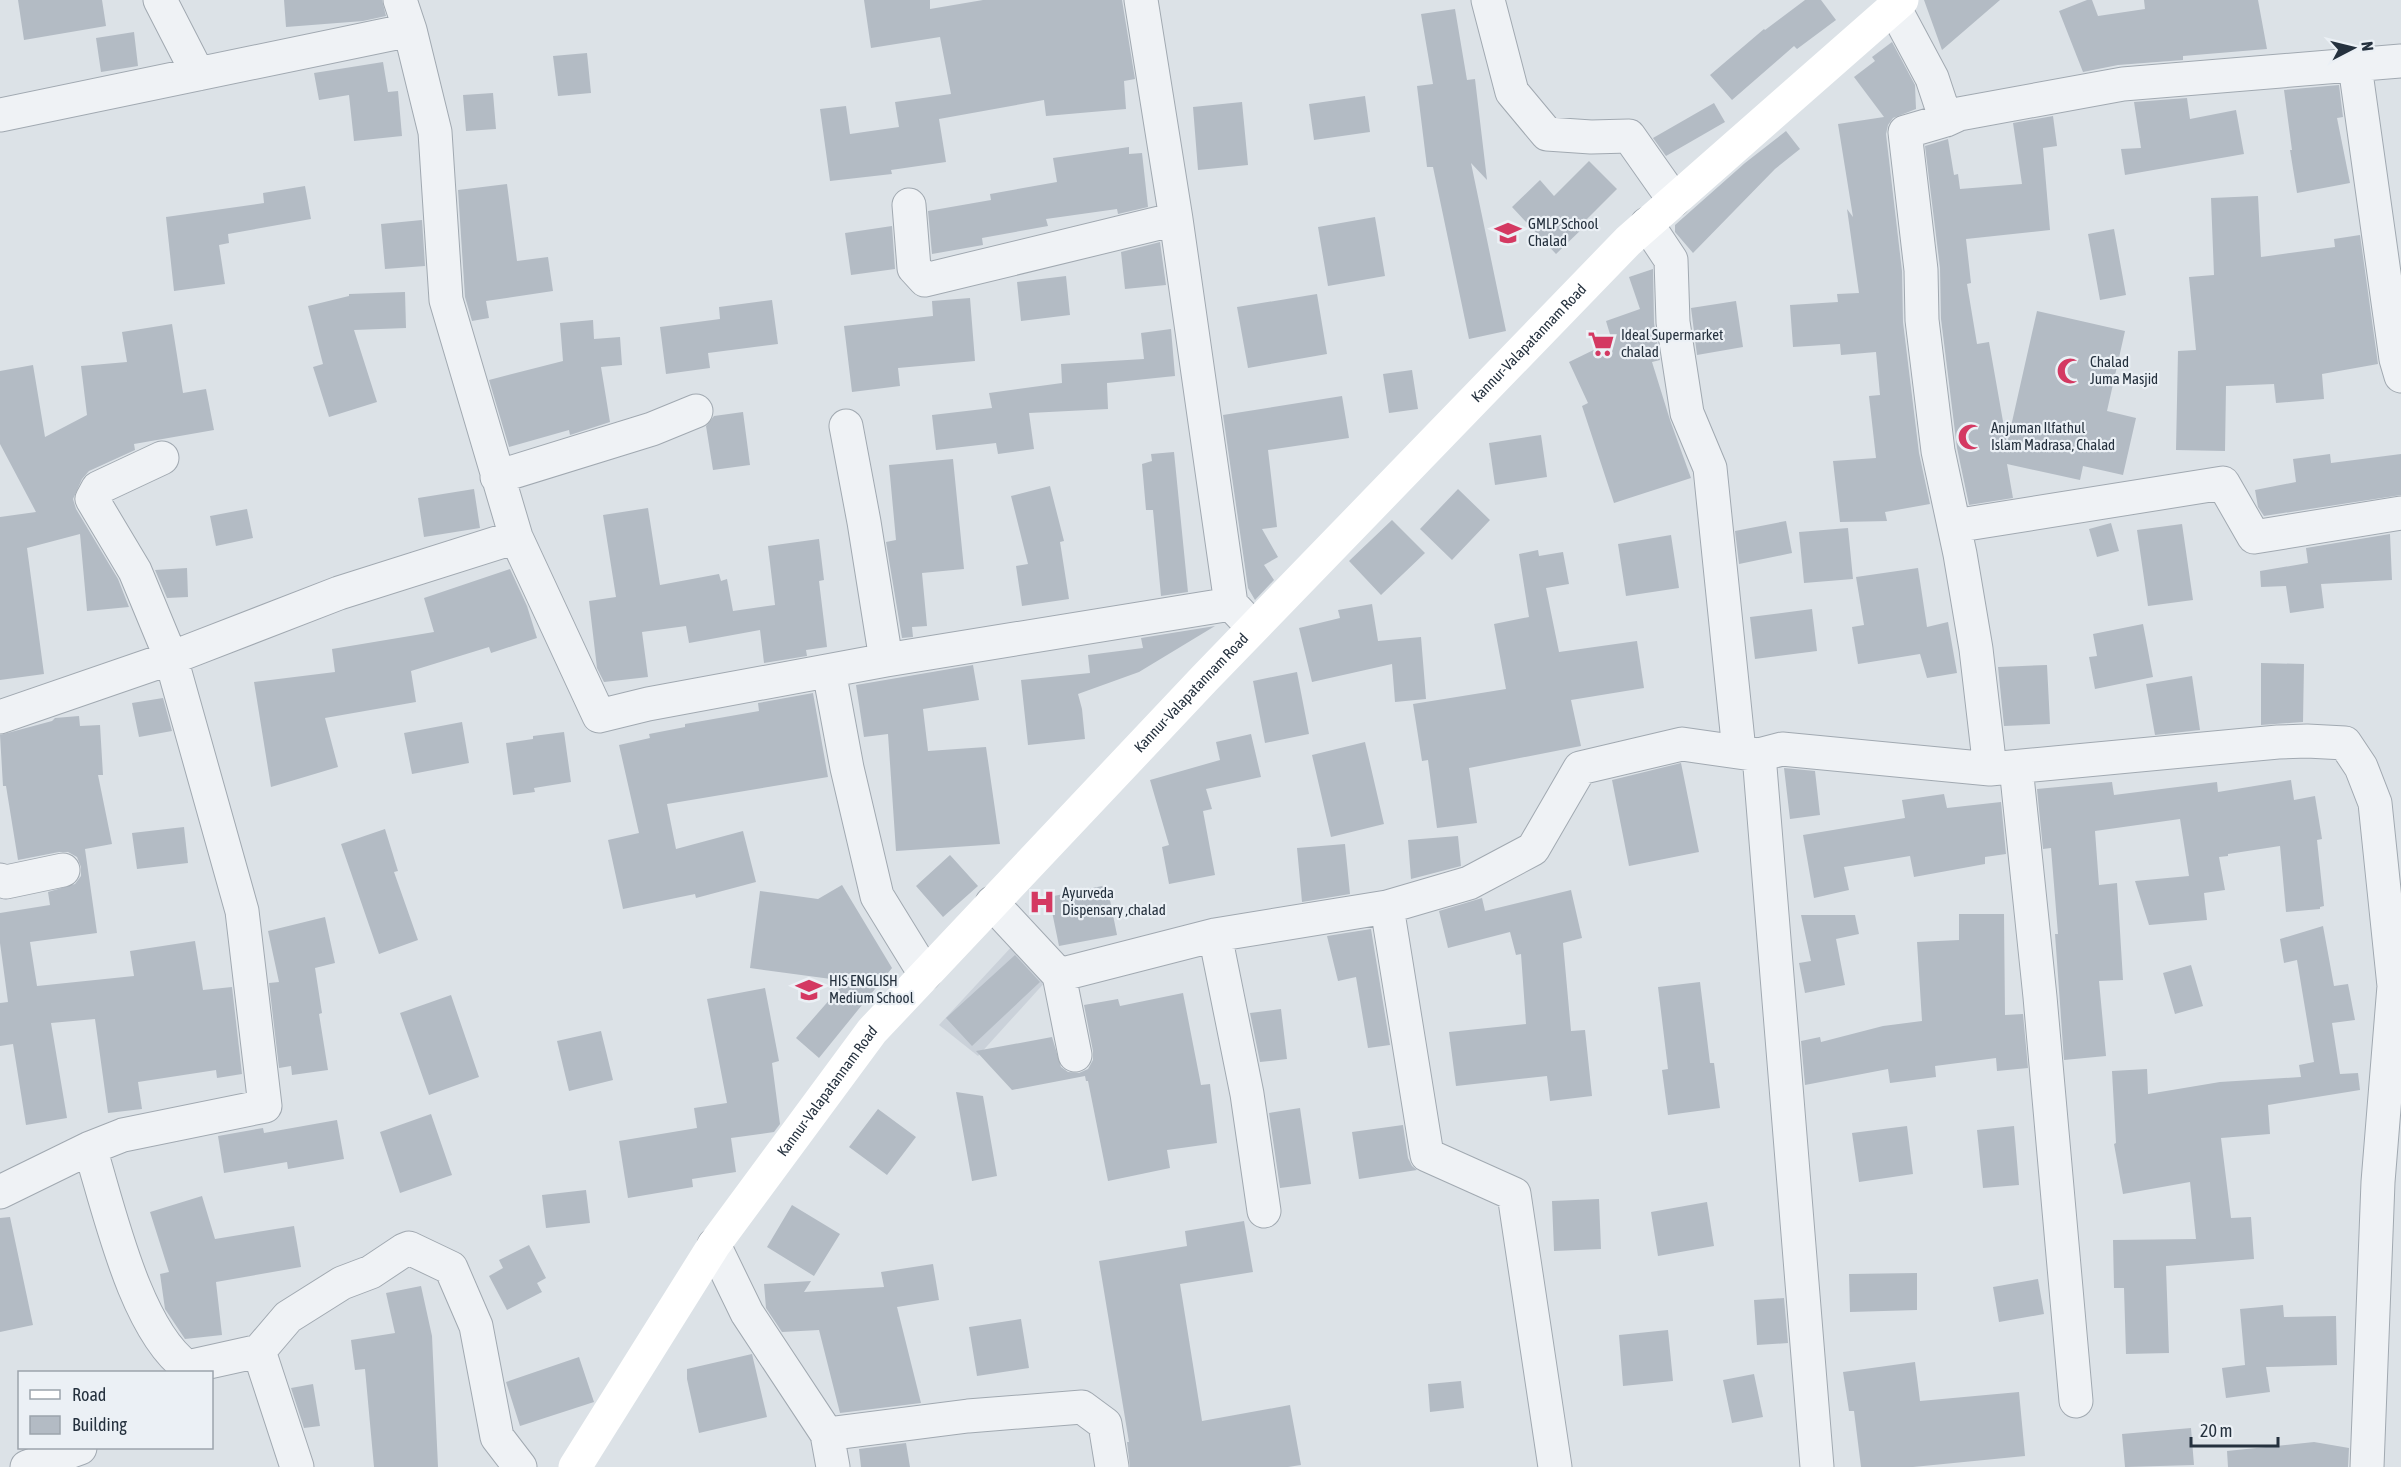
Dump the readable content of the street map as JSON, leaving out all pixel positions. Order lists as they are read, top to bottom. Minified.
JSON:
{"streets":{"main road":["Kannur-Valapatannam Road"]},"places":{"school or university":["GMLP School Chalad","HIS ENGLISH Medium School"],"supermarket":["Ideal Supermarket chalad"],"mosque":["Chalad Juma Masjid","Anjuman Ilfathul Islam Madrasa, Chalad"],"hospital":["Ayurveda Dispensary ,chalad"]},"legend":["Road","Building"],"scale_bar":"20 m","north":"right"}
